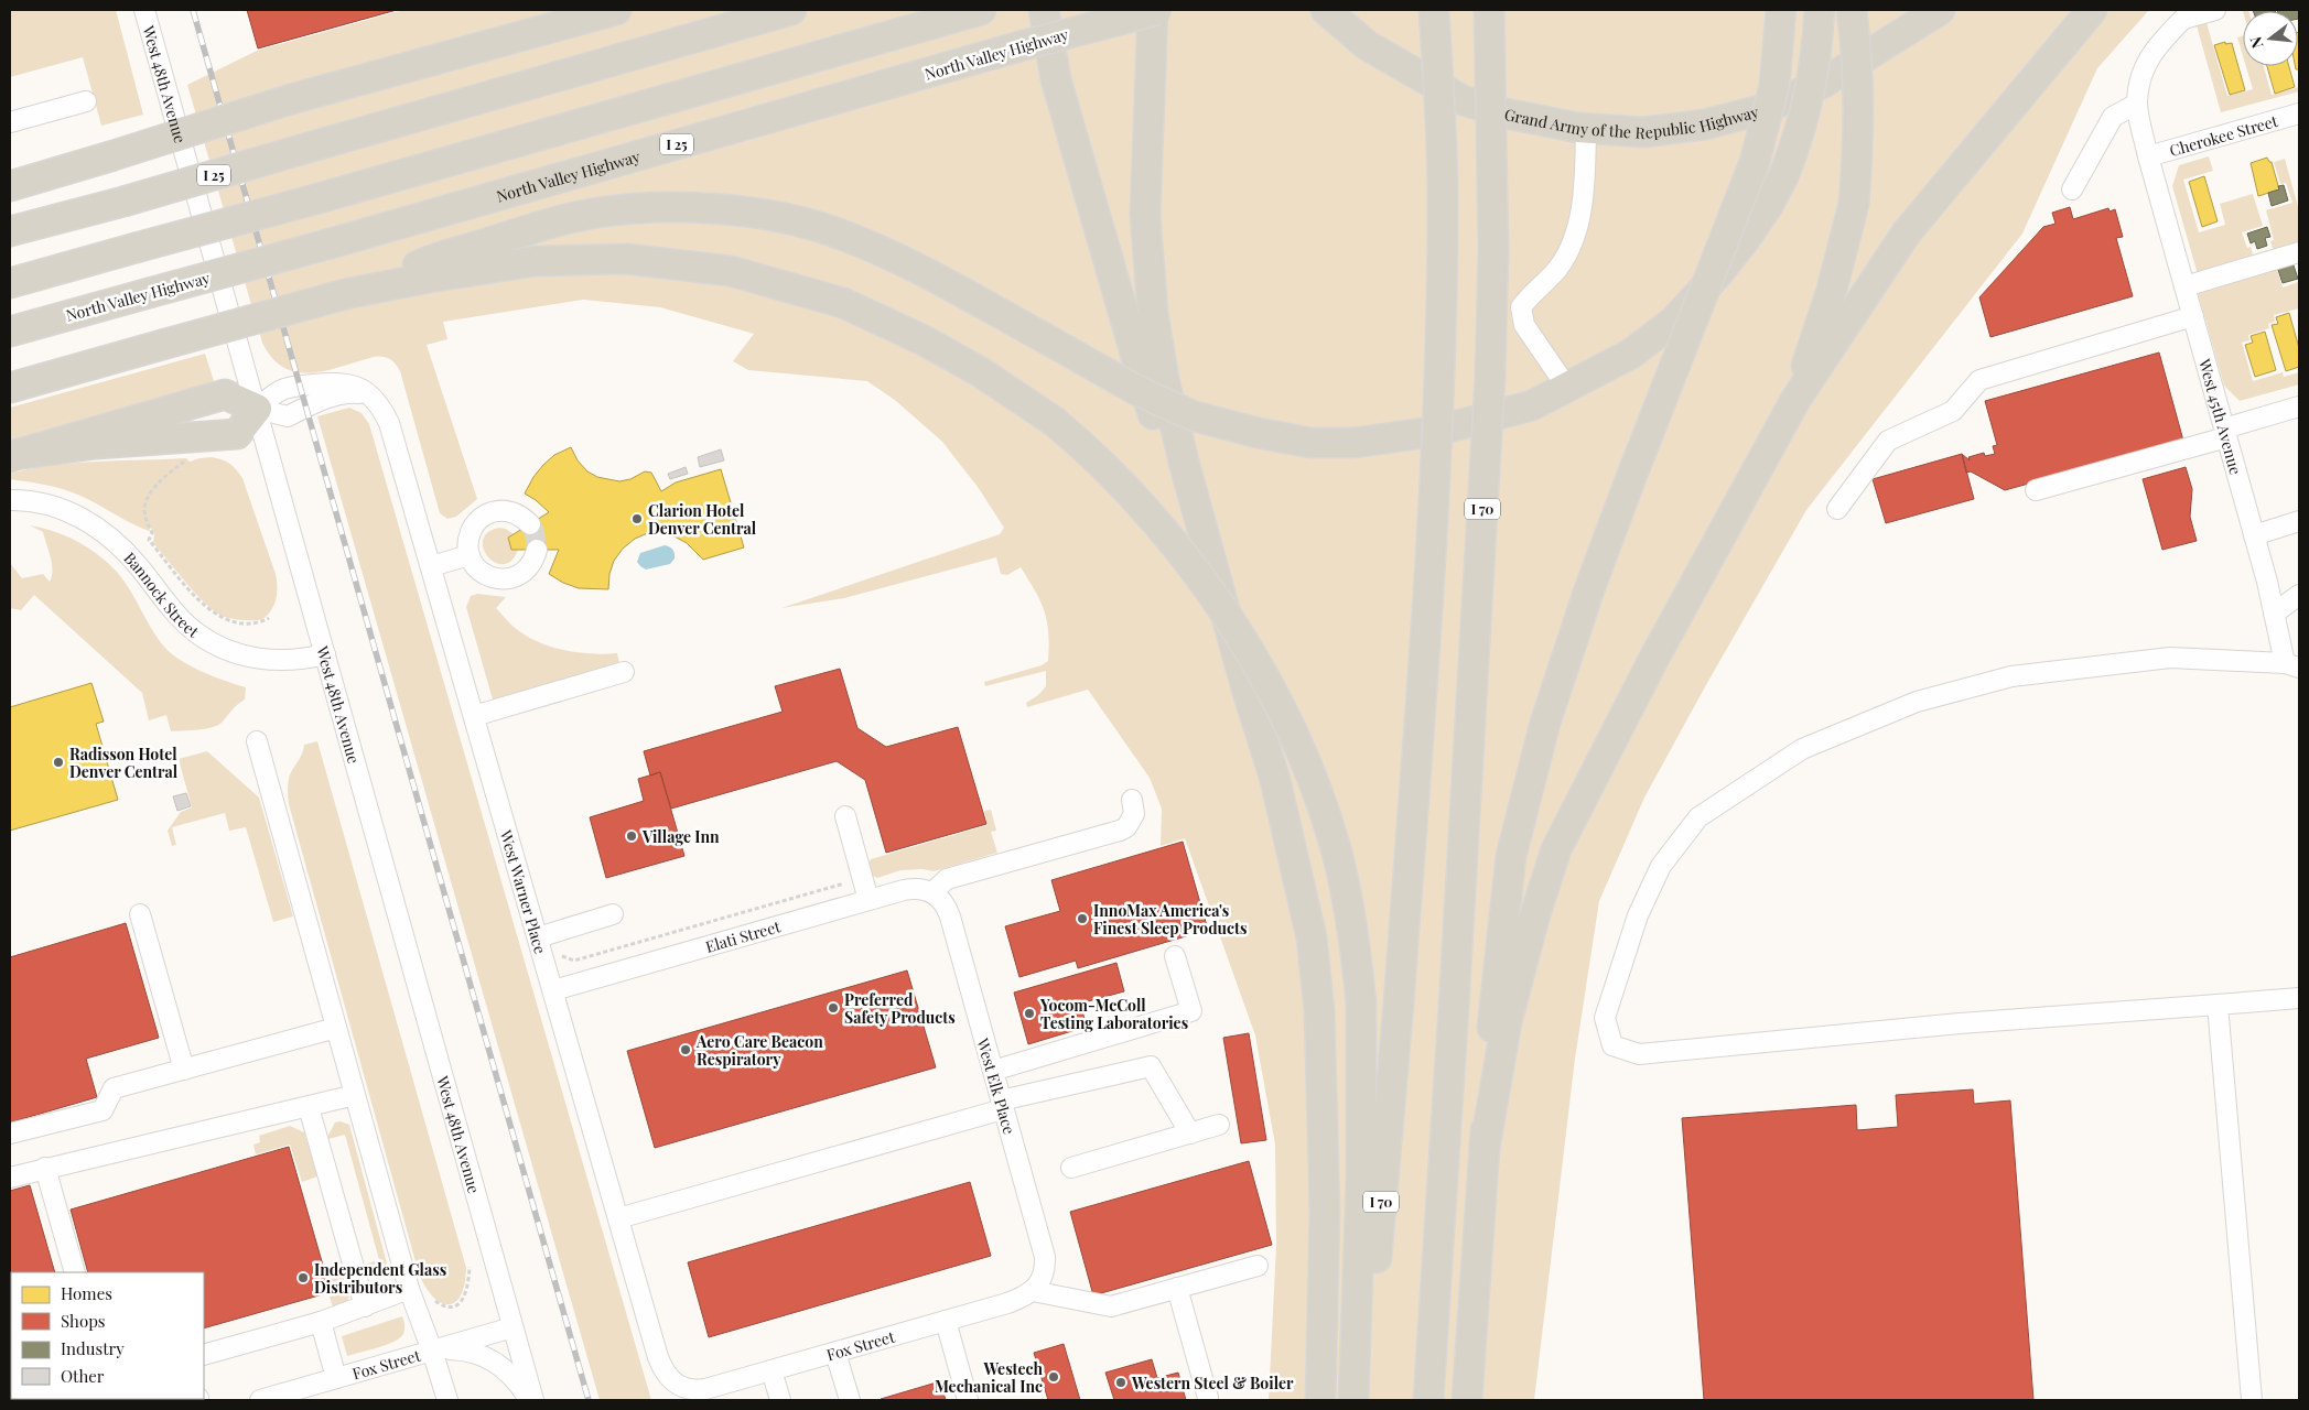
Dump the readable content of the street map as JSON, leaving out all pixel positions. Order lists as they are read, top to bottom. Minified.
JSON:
{"streets":{"highway":["North Valley Highway","Grand Army of the Republic Highway","I 25","I 70"],"street":["West 48th Avenue","Cherokee Street","West 45th Avenue","Bannock Street","West Warner Place","Elati Street","West Elk Place","Fox Street"]},"crossings":[["West 48th Avenue","Bannock Street"],["West 48th Avenue","West Warner Place"],["West 48th Avenue","Fox Street"],["Cherokee Street","West 45th Avenue"],["West Warner Place","Elati Street"],["West Warner Place","Fox Street"],["Elati Street","West Elk Place"],["West Elk Place","Fox Street"]],"places":["Clarion Hotel Denver Central","Radisson Hotel Denver Central","Village Inn","InnoMax America's Finest Sleep Products","Preferred Safety Products","Yocom-McColl Testing Laboratories","Aero Care Beacon Respiratory","Independent Glass Distributors","Westech Mechanical Inc","Western Steel & Boiler"],"legend":["Homes","Shops","Industry","Other"],"north":"left"}
